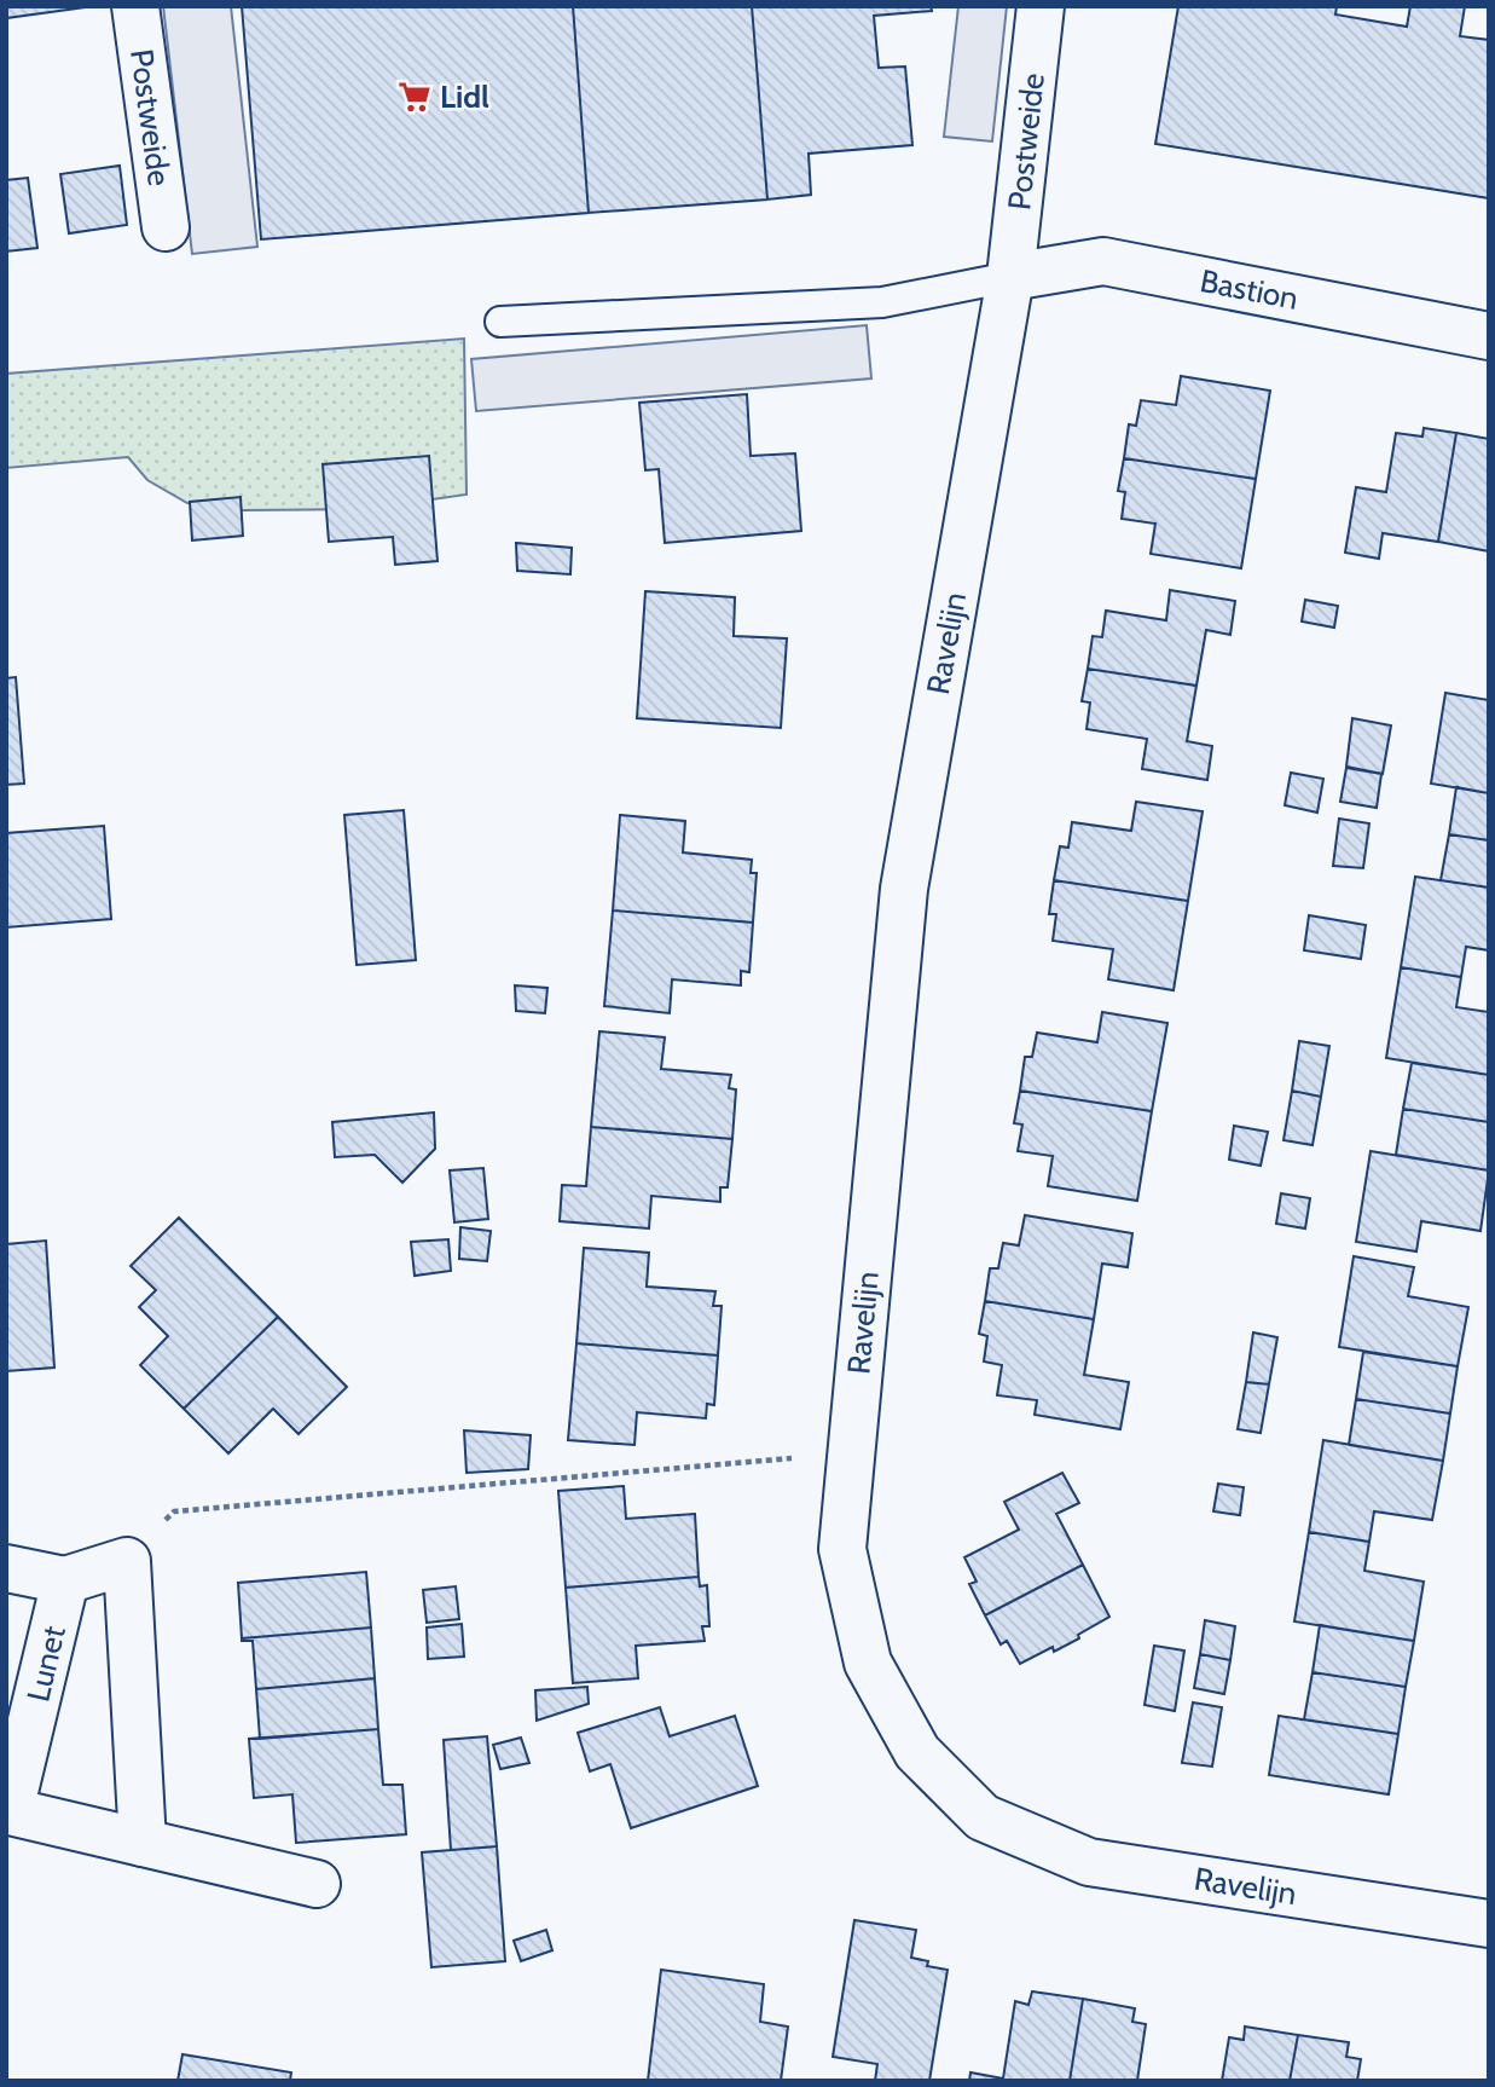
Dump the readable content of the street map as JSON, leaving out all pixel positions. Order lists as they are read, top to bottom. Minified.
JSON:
{"streets":{"street":["Postweide","Bastion","Ravelijn","Lunet"]},"crossings":[["Postweide","Bastion"],["Postweide","Ravelijn"],["Bastion","Ravelijn"]],"places":{"supermarket":["Lidl"]}}
